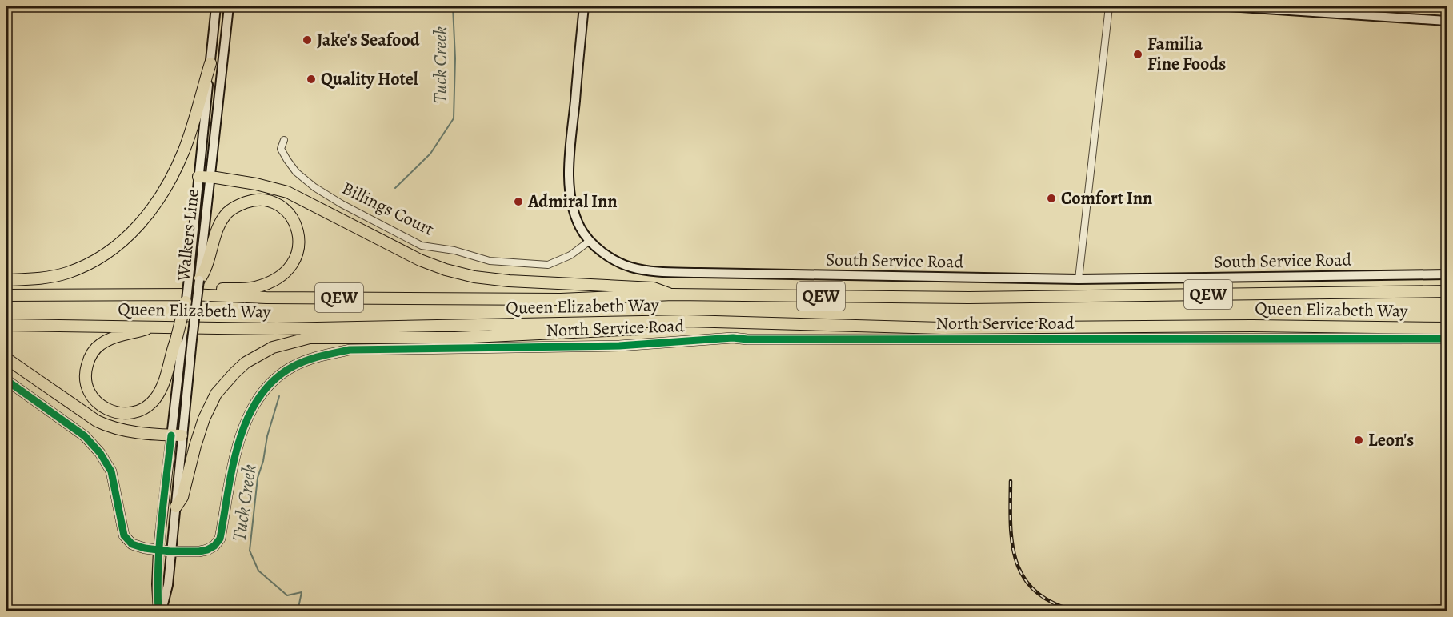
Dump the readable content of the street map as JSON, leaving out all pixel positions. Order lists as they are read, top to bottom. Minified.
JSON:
{"streets":{"highway":["QEW","Queen Elizabeth Way"],"street":["Billings Court","Walkers Line","South Service Road","North Service Road"]},"crossings":[["Billings Court","South Service Road"],["Walkers Line","Queen Elizabeth Way"],["Walkers Line","North Service Road"]],"water":["Tuck Creek"],"places":["Jake's Seafood","Familia Fine Foods","Quality Hotel","Comfort Inn","Admiral Inn","Leon's"]}
